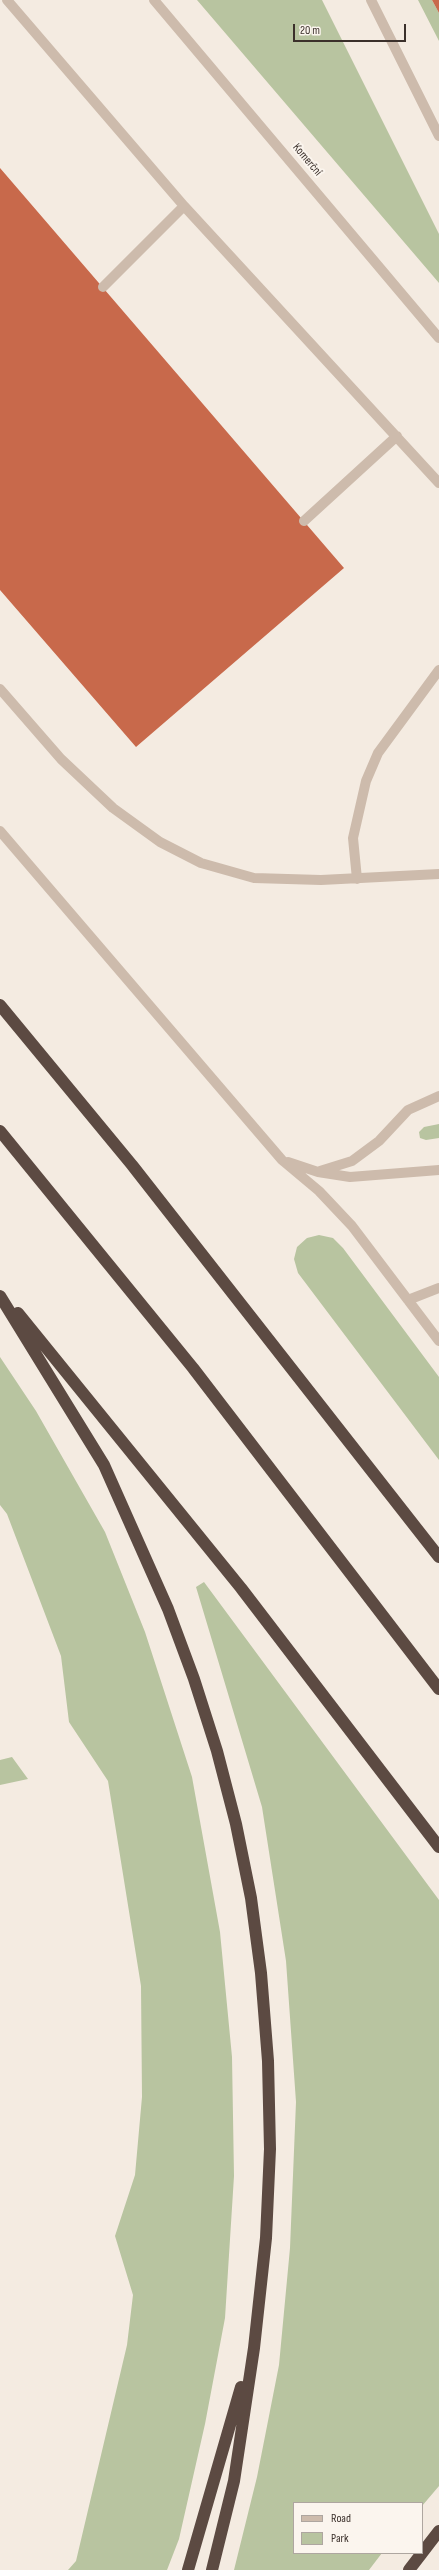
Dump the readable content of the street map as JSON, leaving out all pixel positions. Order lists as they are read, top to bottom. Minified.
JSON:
{"streets":{"street":["Komerční"]},"legend":["Road","Park"],"scale_bar":"20 m"}
